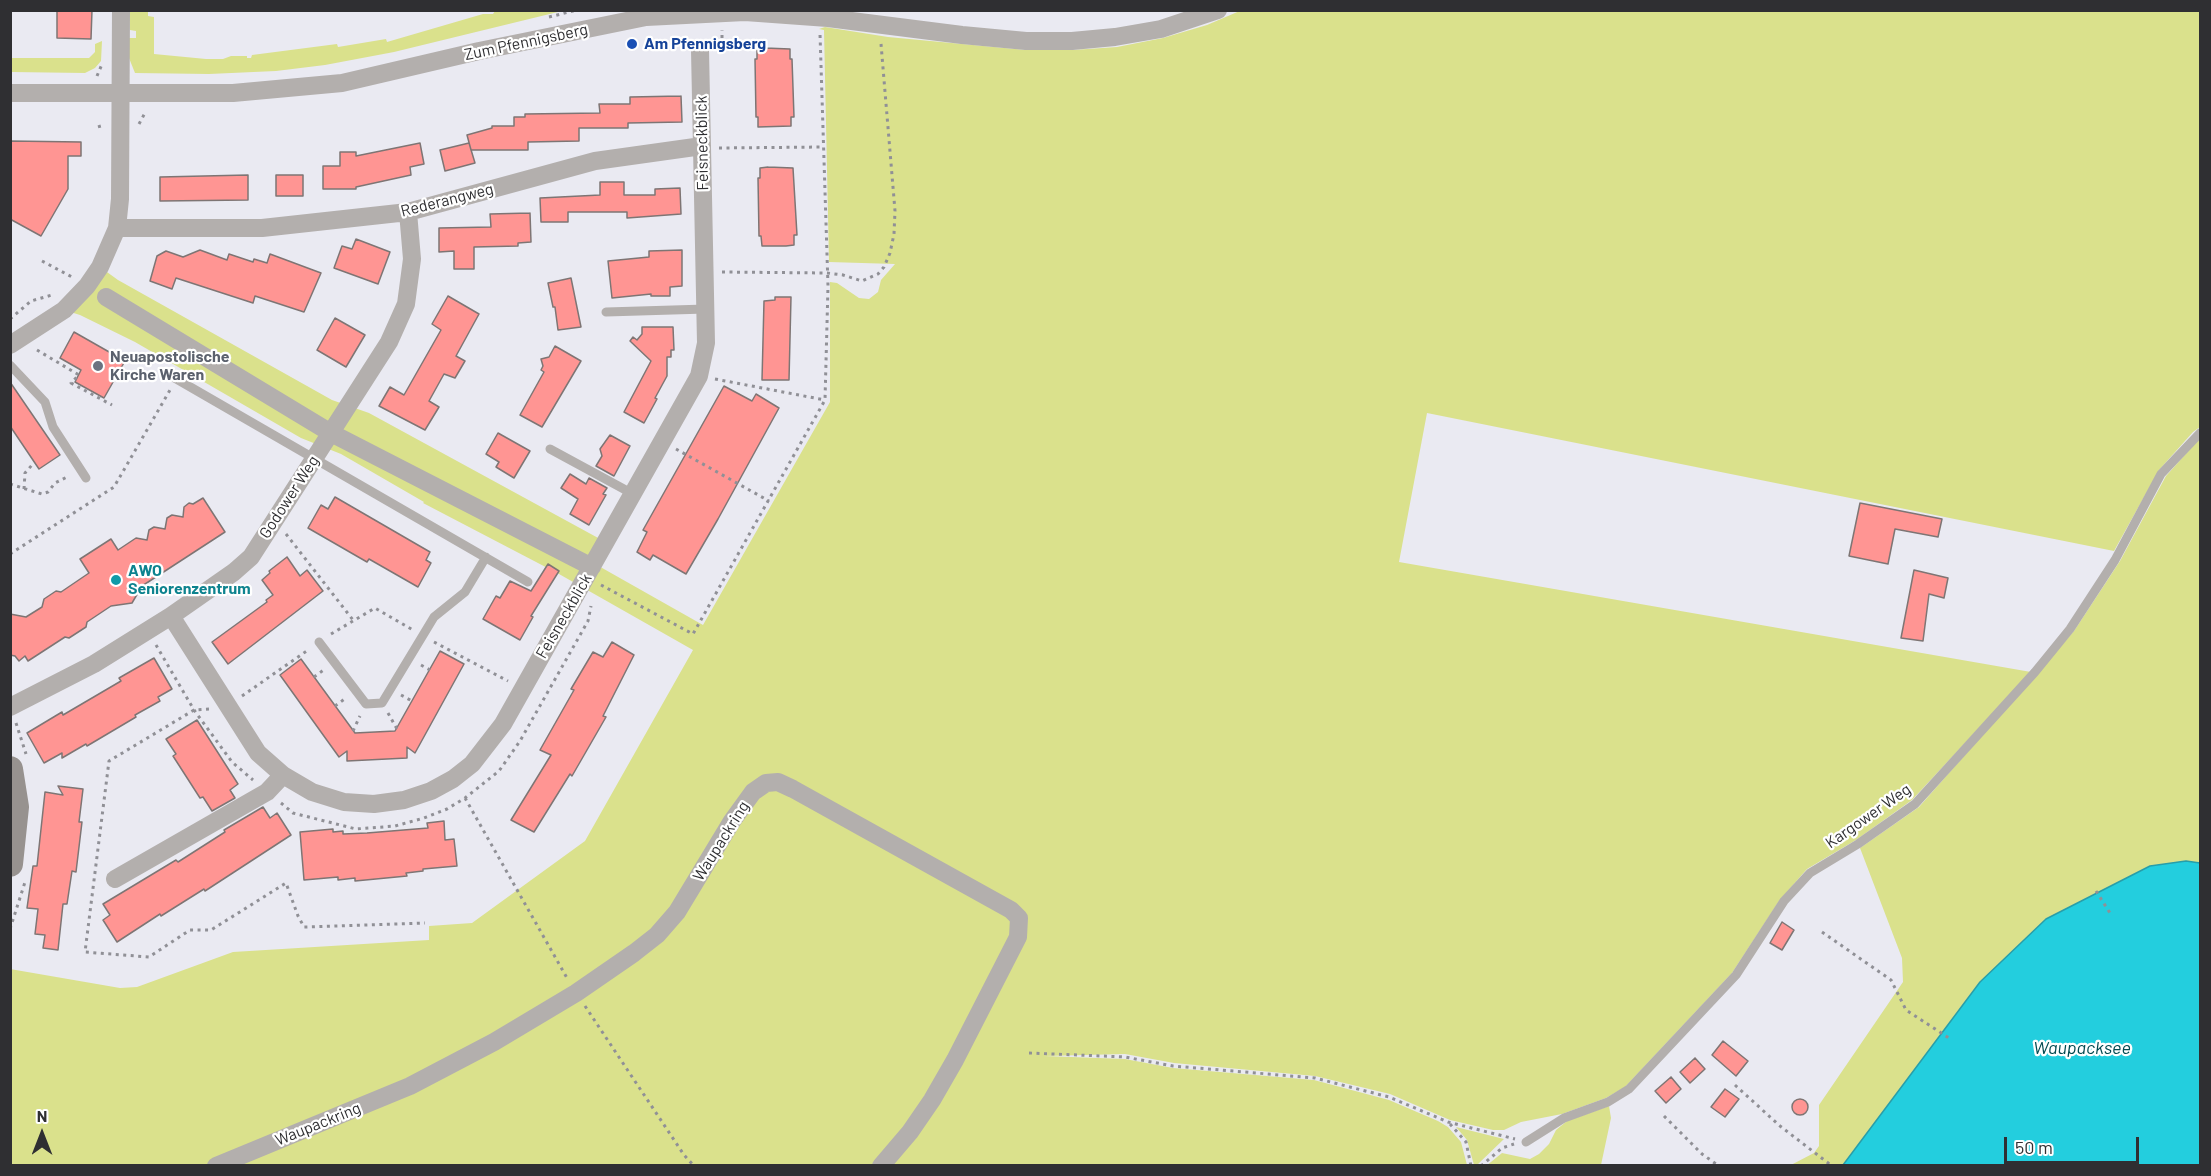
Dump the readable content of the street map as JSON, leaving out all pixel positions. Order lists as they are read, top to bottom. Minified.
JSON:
{"streets":{"street":["Zum Pfennigsberg","Feisneckblick","Rederangweg","Godower Weg","Waupackring"],"lane":["Kargower Weg"]},"crossings":[["Feisneckblick","Rederangweg"],["Feisneckblick","Godower Weg"],["Rederangweg","Godower Weg"]],"water":["Waupacksee"],"places":["Am Pfennigsberg","Neuapostolische Kirche Waren","AWO Seniorenzentrum"],"scale_bar":"50 m","north":"top"}
